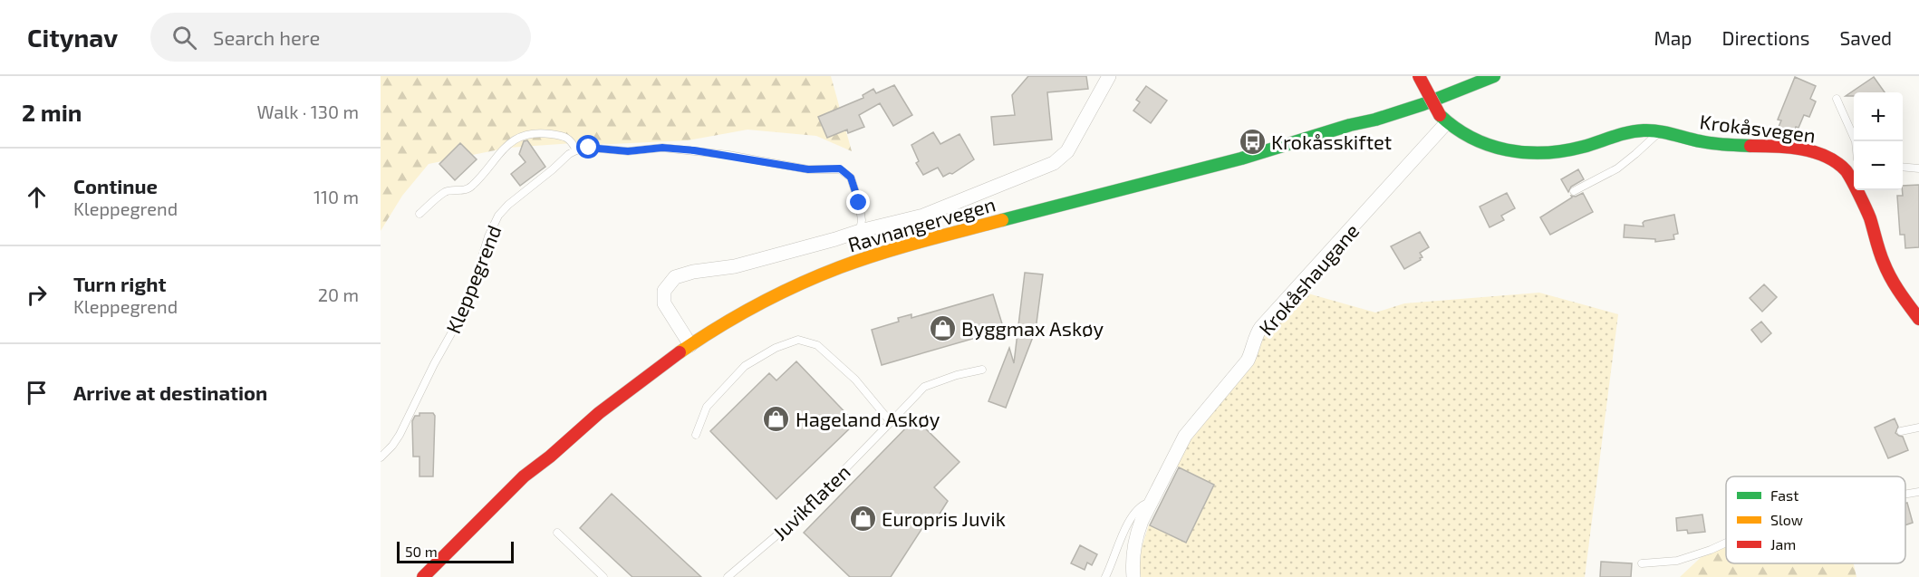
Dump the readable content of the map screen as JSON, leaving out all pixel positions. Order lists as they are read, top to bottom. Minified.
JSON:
{"streets":{"main road":["Krokåsvegen","Ravnangervegen"],"street":["Krokåshaugane"],"lane":["Kleppegrend","Juvikflaten"]},"crossings":[["Krokåsvegen","Krokåshaugane"]],"places":{"bus stop":["Krokåsskiftet"],"shop":["Byggmax Askøy","Hageland Askøy","Europris Juvik"]},"legend":["Fast","Slow","Jam"],"scale_bar":"50 m","page":{"header":"Citynav","search":"Search here","nav":["Map","Directions","Saved"],"heading":["2 min","Walk · 130 m"],"map_buttons":["+","−"],"list":[["Continue","Kleppegrend","110 m"],["Turn right","Kleppegrend","20 m"],"Arrive at destination"],"scale":"50 m"}}
